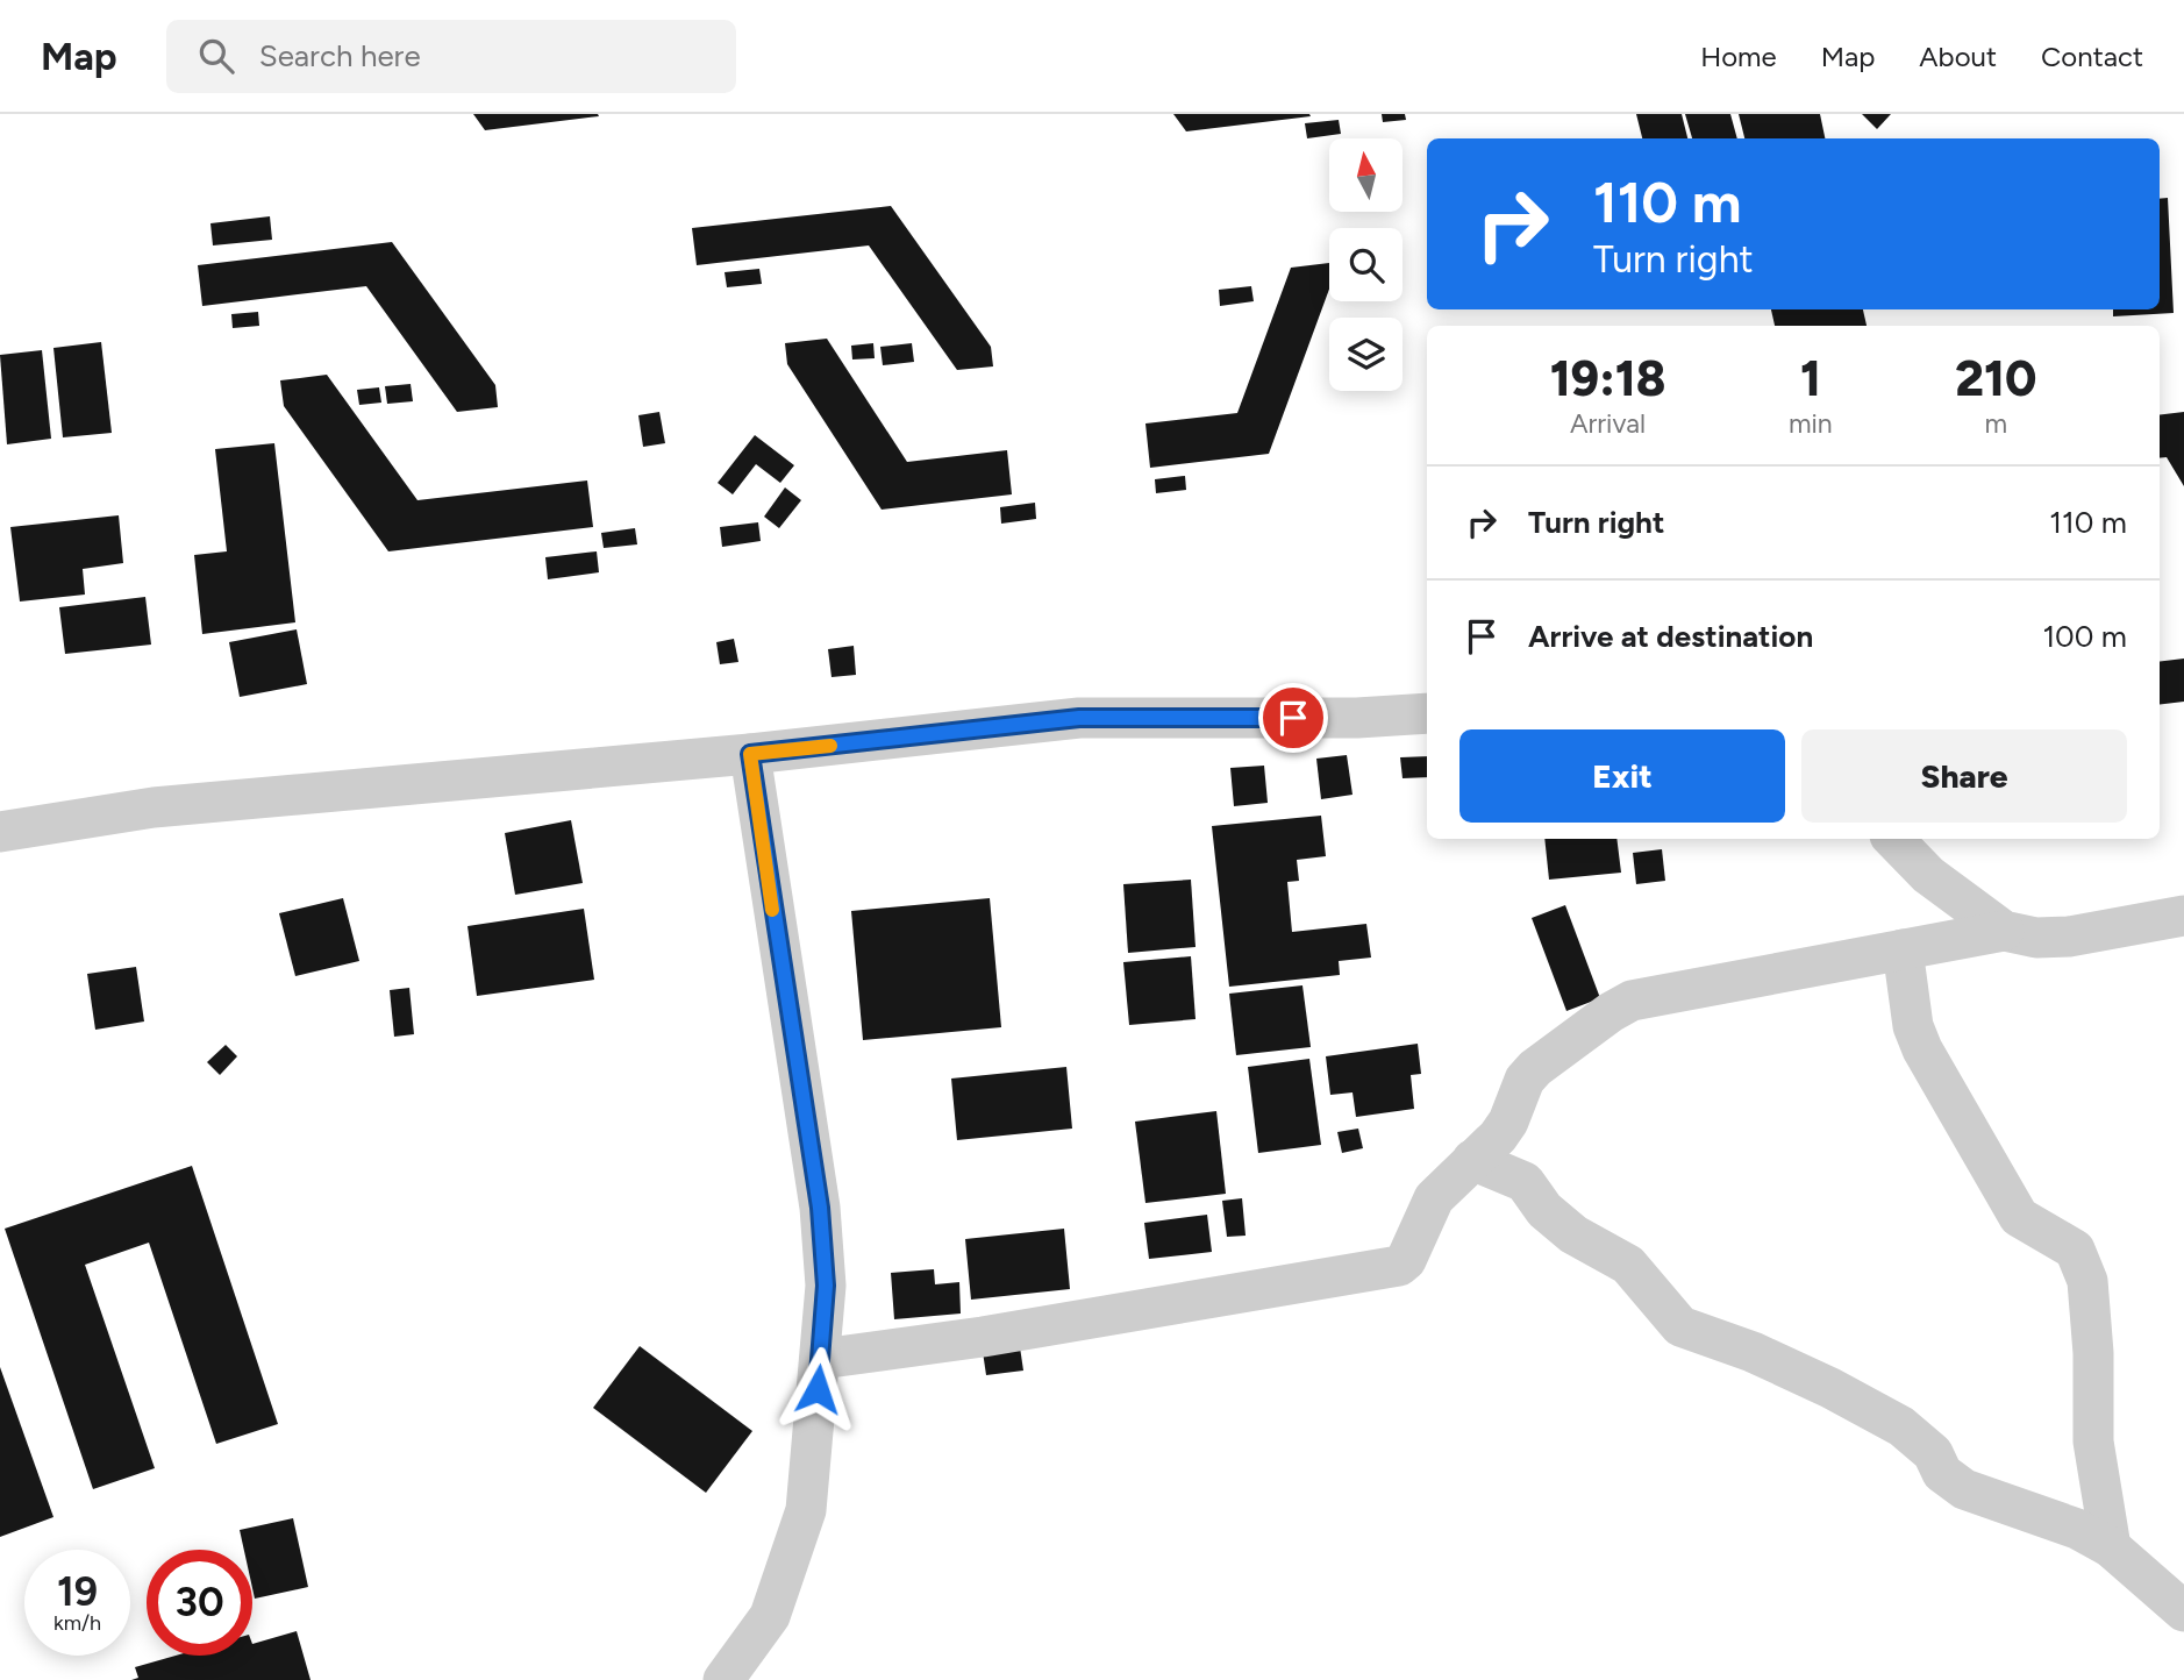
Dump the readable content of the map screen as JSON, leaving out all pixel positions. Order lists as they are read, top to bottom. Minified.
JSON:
{"north":"top","page":{"header":"Map","search":"Search here","nav":["Home","Map","About","Contact"],"turn":["110 m","Turn right"],"eta":["19:18","Arrival","1","min","210","m"],"list":[{"name":"Turn right","value":"110 m"},{"name":"Arrive at destination","value":"100 m"}],"buttons":["Exit","Share"],"speed":"19 km/h","limit":"30"}}
